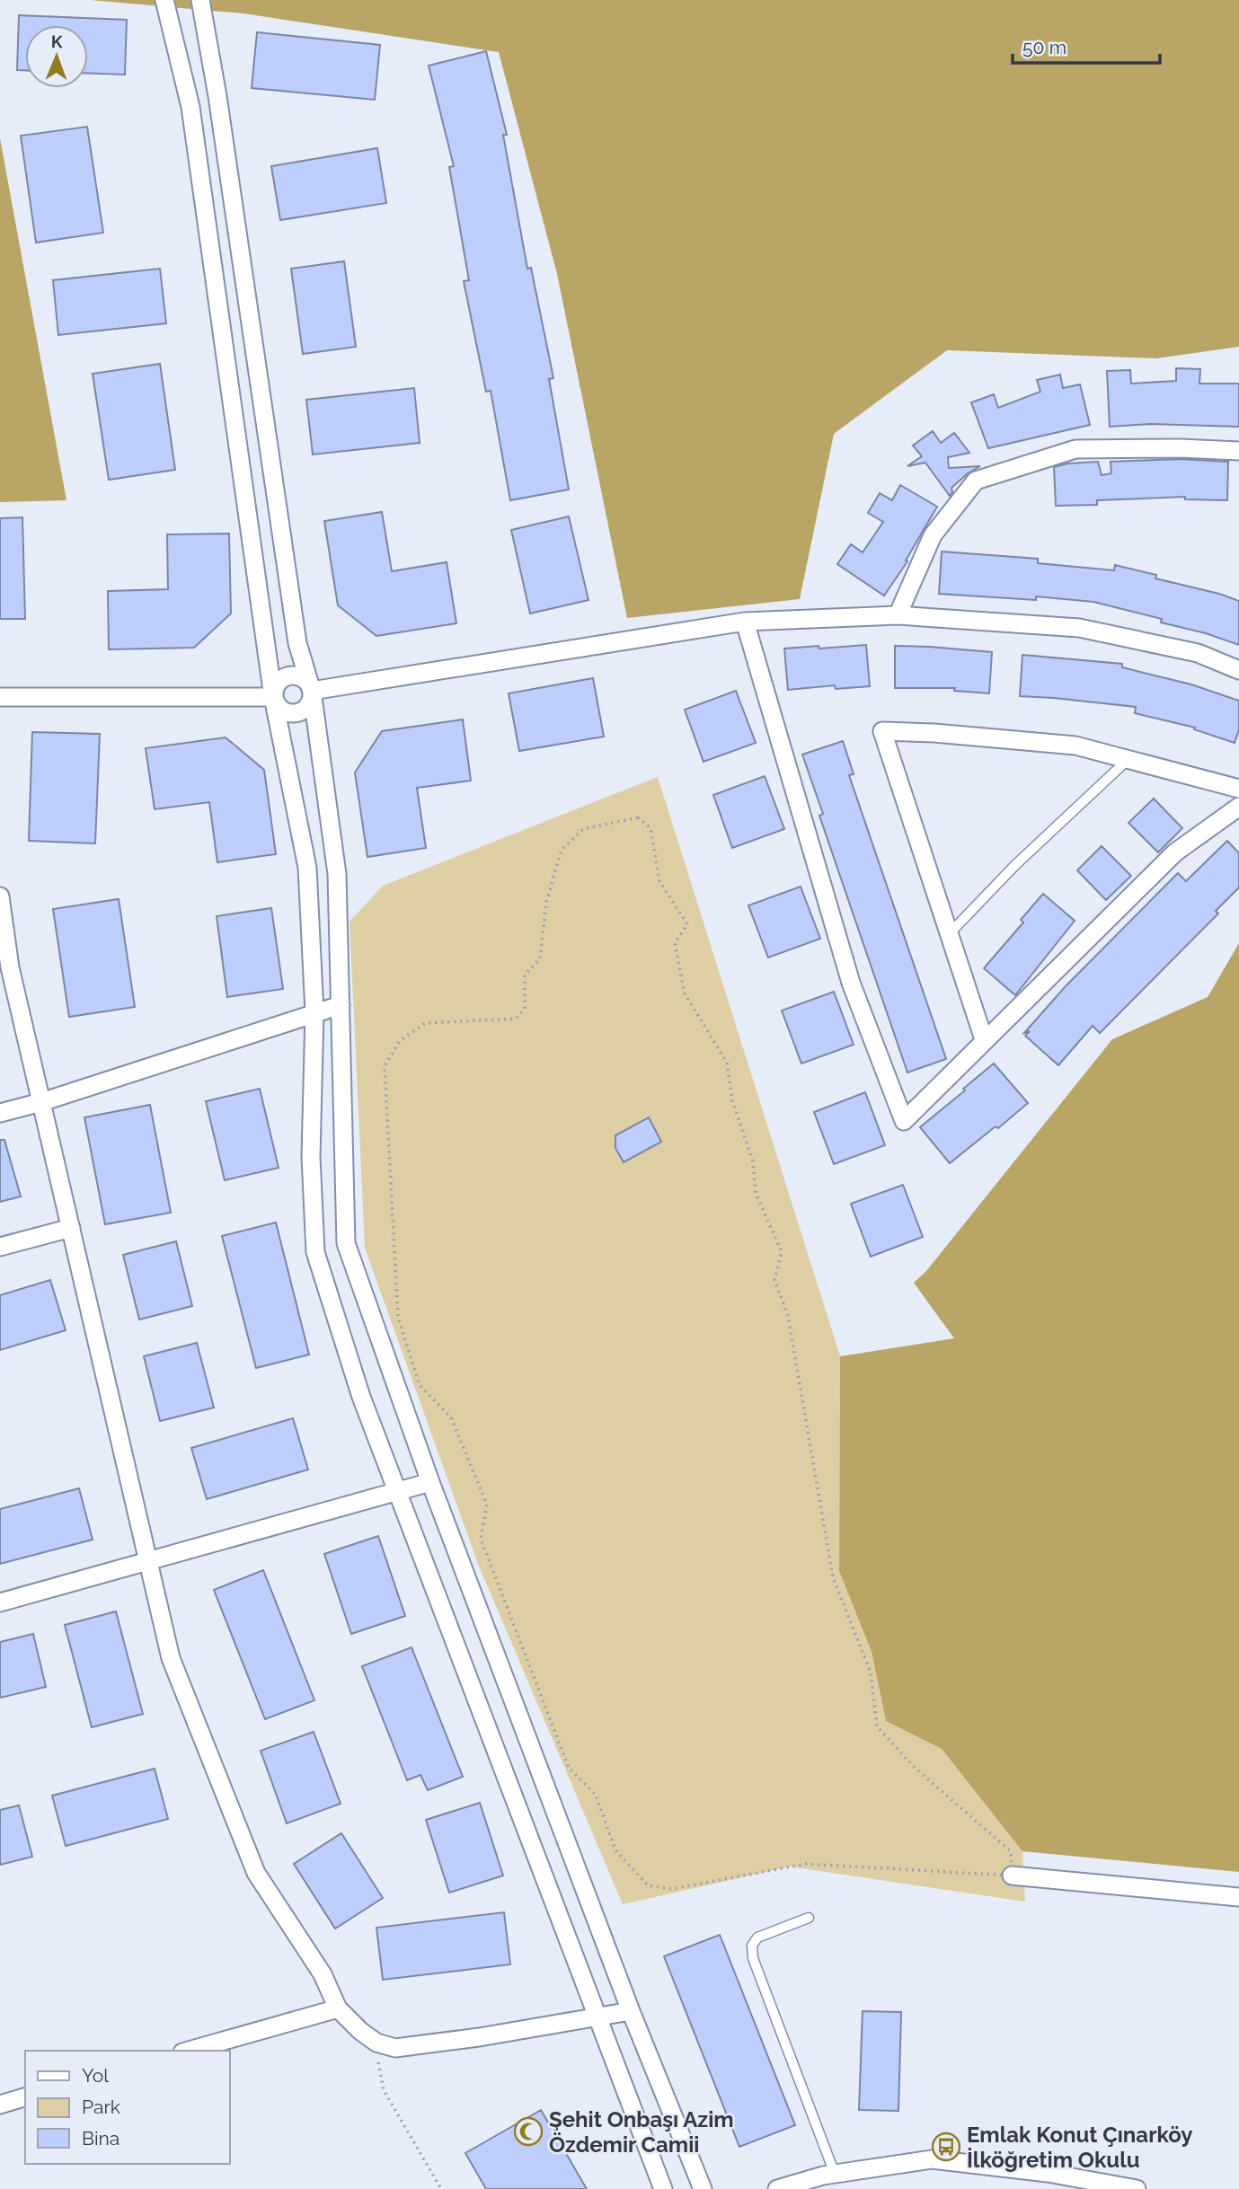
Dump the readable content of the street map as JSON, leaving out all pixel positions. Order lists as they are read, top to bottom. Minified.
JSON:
{"places":{"mosque":["Şehit Onbaşı Azim Özdemir Camii"],"bus stop":["Emlak Konut Çınarköy İlköğretim Okulu"]},"legend":["Yol","Park","Bina"],"scale_bar":"50 m","north":"top"}
